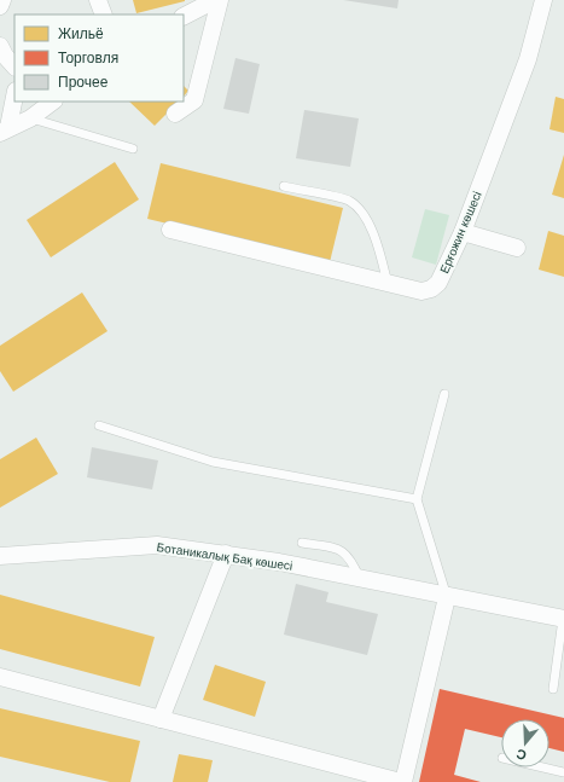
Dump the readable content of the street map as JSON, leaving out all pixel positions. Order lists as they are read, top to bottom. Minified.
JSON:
{"streets":{"street":["Ерғожин көшесі","Ботаникалық Бақ көшесі"]},"legend":["Жильё","Торговля","Прочее"],"north":"bottom"}
